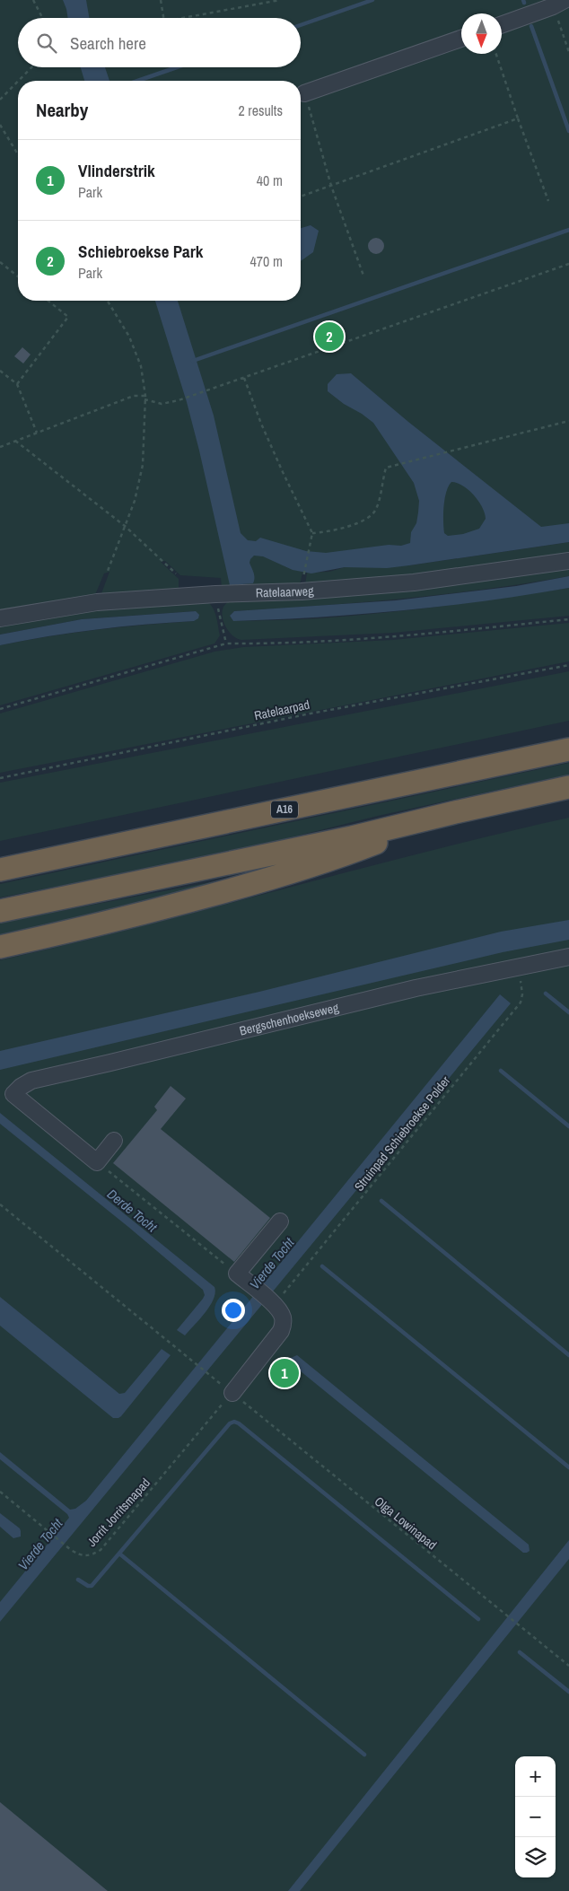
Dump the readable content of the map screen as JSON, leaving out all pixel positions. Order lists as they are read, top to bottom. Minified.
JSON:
{"streets":{"highway":["A16"],"street":["Ratelaarweg","Bergschenhoekseweg"],"path":["Ratelaarpad","Struinpad Schiebroekse Polder","Jorrit Jorritsmapad","Olga Lowinapad"]},"crossings":[["Bergschenhoekseweg","Struinpad Schiebroekse Polder"],["Jorrit Jorritsmapad","Olga Lowinapad"]],"water":["Derde Tocht","Vierde Tocht"],"north":"bottom","page":{"search":"Search here","heading":["Nearby","2 results"],"list":[{"mark":"1","name":"Vlinderstrik","note":"Park","value":"40 m"},{"mark":"2","name":"Schiebroekse Park","note":"Park","value":"470 m"}],"pins":["2","1"],"map_buttons":["+","−"]}}
